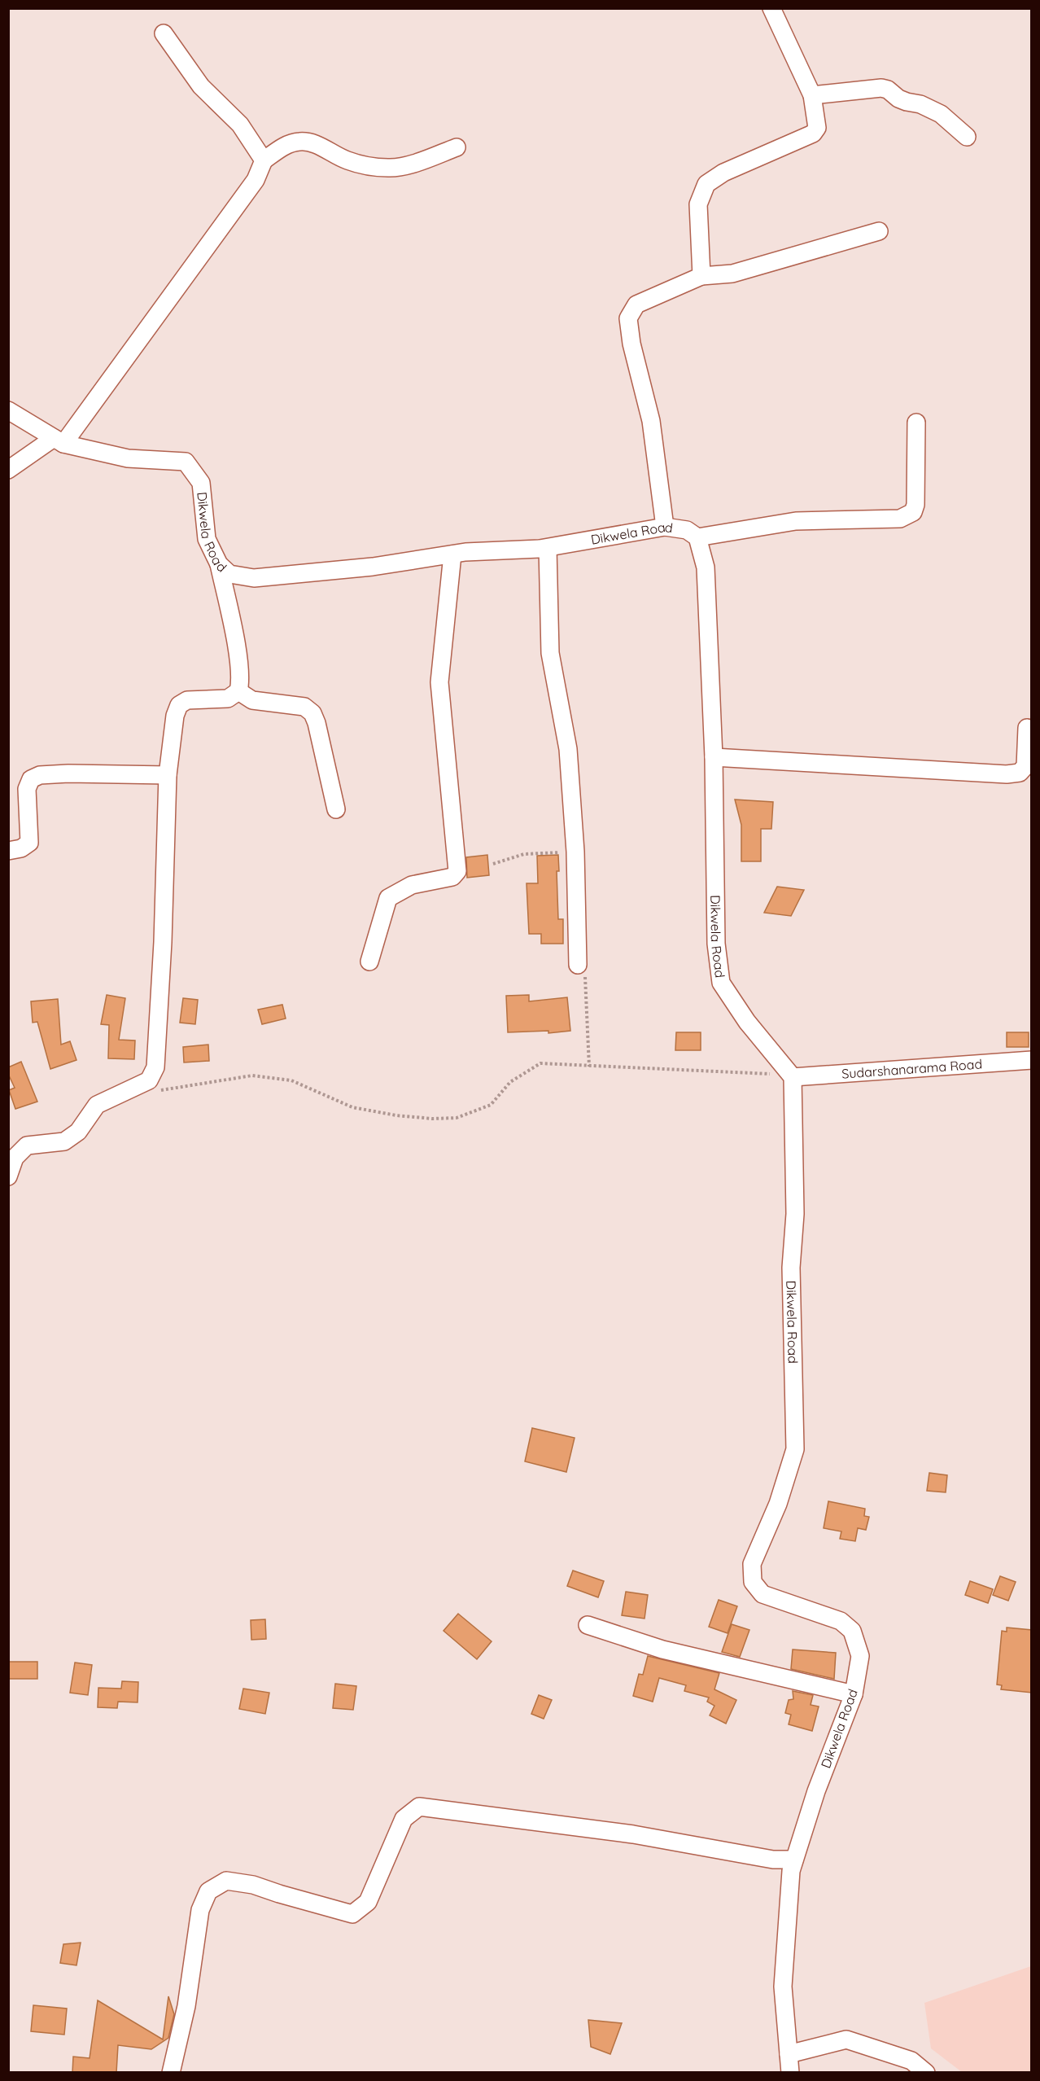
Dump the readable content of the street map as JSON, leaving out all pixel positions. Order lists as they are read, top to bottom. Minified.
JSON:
{"streets":{"street":["Dikwela Road","Sudarshanarama Road"]},"crossings":[["Dikwela Road","Sudarshanarama Road"]]}
